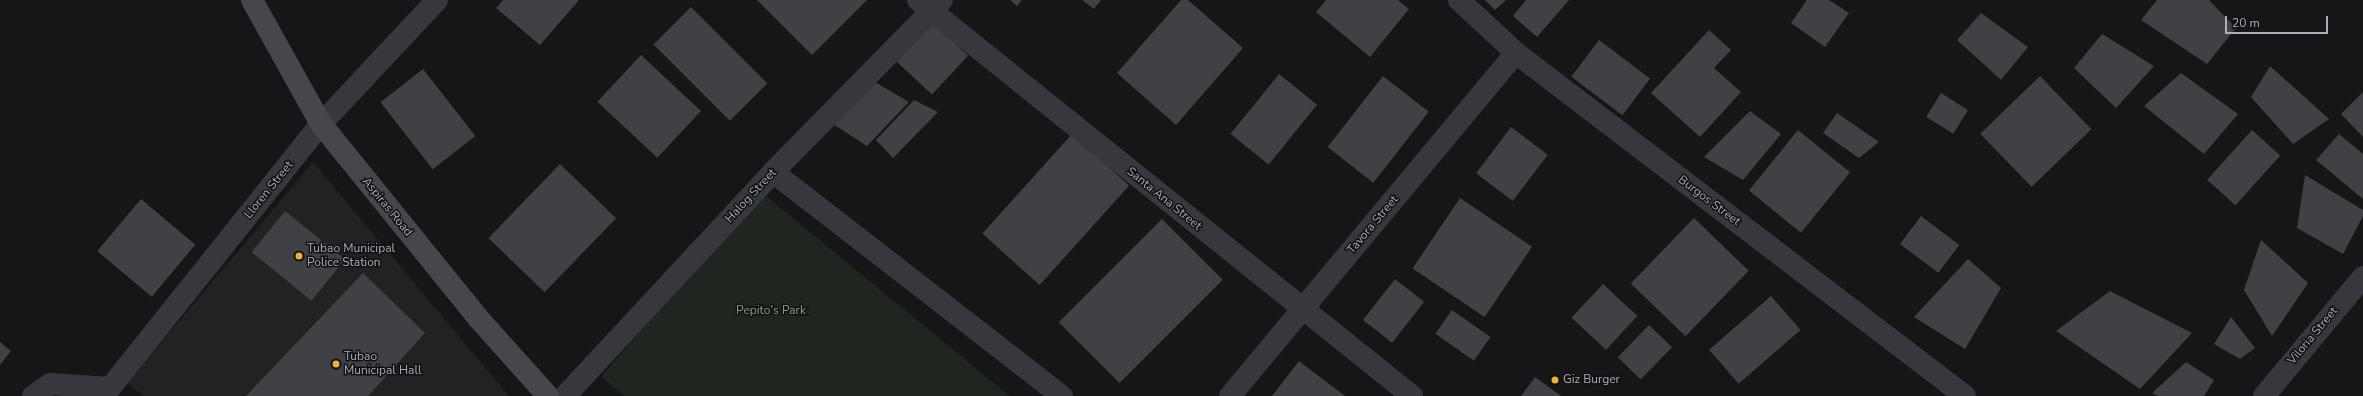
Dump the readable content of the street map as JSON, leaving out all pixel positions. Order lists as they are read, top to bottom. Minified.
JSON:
{"streets":{"main road":["Aspiras Road"],"street":["Lloren Street","Halog Street","Santa Ana Street","Burgos Street","Tavora Street","Viloria Street"]},"crossings":[["Lloren Street","Aspiras Road"],["Halog Street","Santa Ana Street"],["Santa Ana Street","Tavora Street"],["Burgos Street","Tavora Street"]],"parks":["Pepito's Park"],"places":["Tubao Municipal Police Station","Tubao Municipal Hall","Giz Burger"],"scale_bar":"20 m"}
